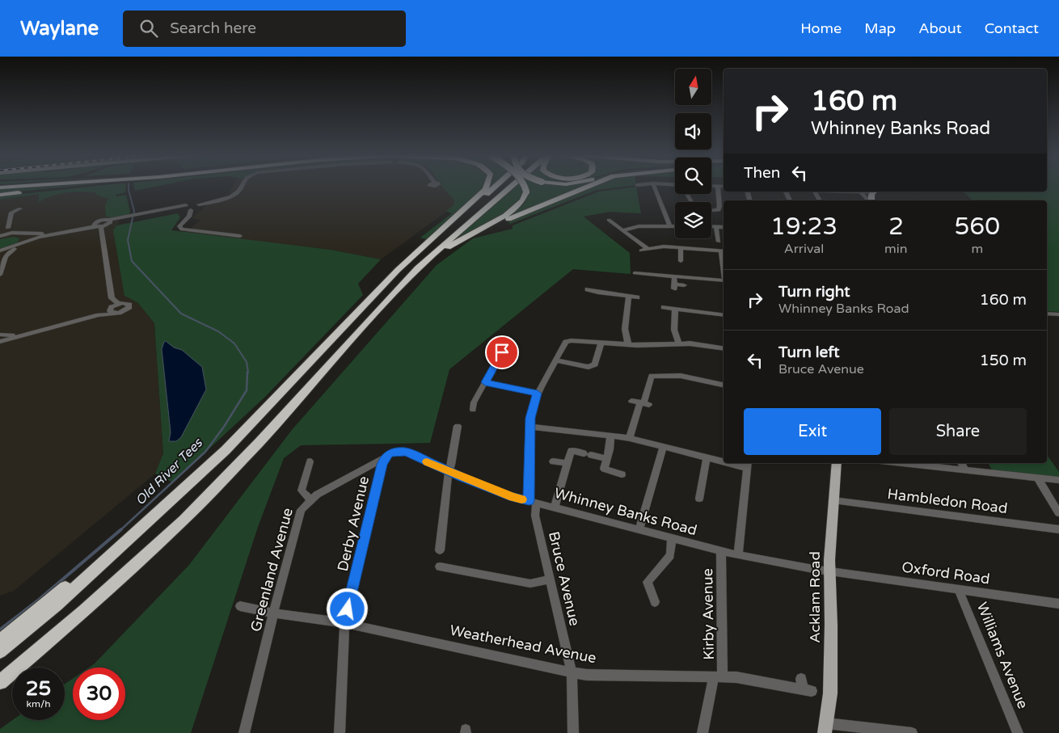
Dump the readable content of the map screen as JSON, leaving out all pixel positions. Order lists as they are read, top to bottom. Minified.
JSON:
{"streets":{"main road":["Acklam Road"],"street":["Hambledon Road","Whinney Banks Road","Derby Avenue","Greenland Avenue","Oxford Road","Bruce Avenue","Kirby Avenue","Weatherhead Avenue","Williams Avenue"]},"crossings":[["Hambledon Road","Acklam Road"],["Whinney Banks Road","Oxford Road"],["Whinney Banks Road","Bruce Avenue"],["Whinney Banks Road","Acklam Road"],["Whinney Banks Road","Kirby Avenue"],["Derby Avenue","Greenland Avenue"],["Derby Avenue","Weatherhead Avenue"],["Greenland Avenue","Weatherhead Avenue"],["Oxford Road","Acklam Road"],["Oxford Road","Williams Avenue"],["Bruce Avenue","Weatherhead Avenue"],["Kirby Avenue","Weatherhead Avenue"]],"water":["Old River Tees"],"north":"top","page":{"header":"Waylane","search":"Search here","nav":["Home","Map","About","Contact"],"turn":["160 m","Whinney Banks Road"],"then":"Then","eta":["19:23","Arrival","2","min","560","m"],"list":[{"name":"Turn right","note":"Whinney Banks Road","value":"160 m"},{"name":"Turn left","note":"Bruce Avenue","value":"150 m"}],"buttons":["Exit","Share"],"speed":"25 km/h","limit":"30"}}
